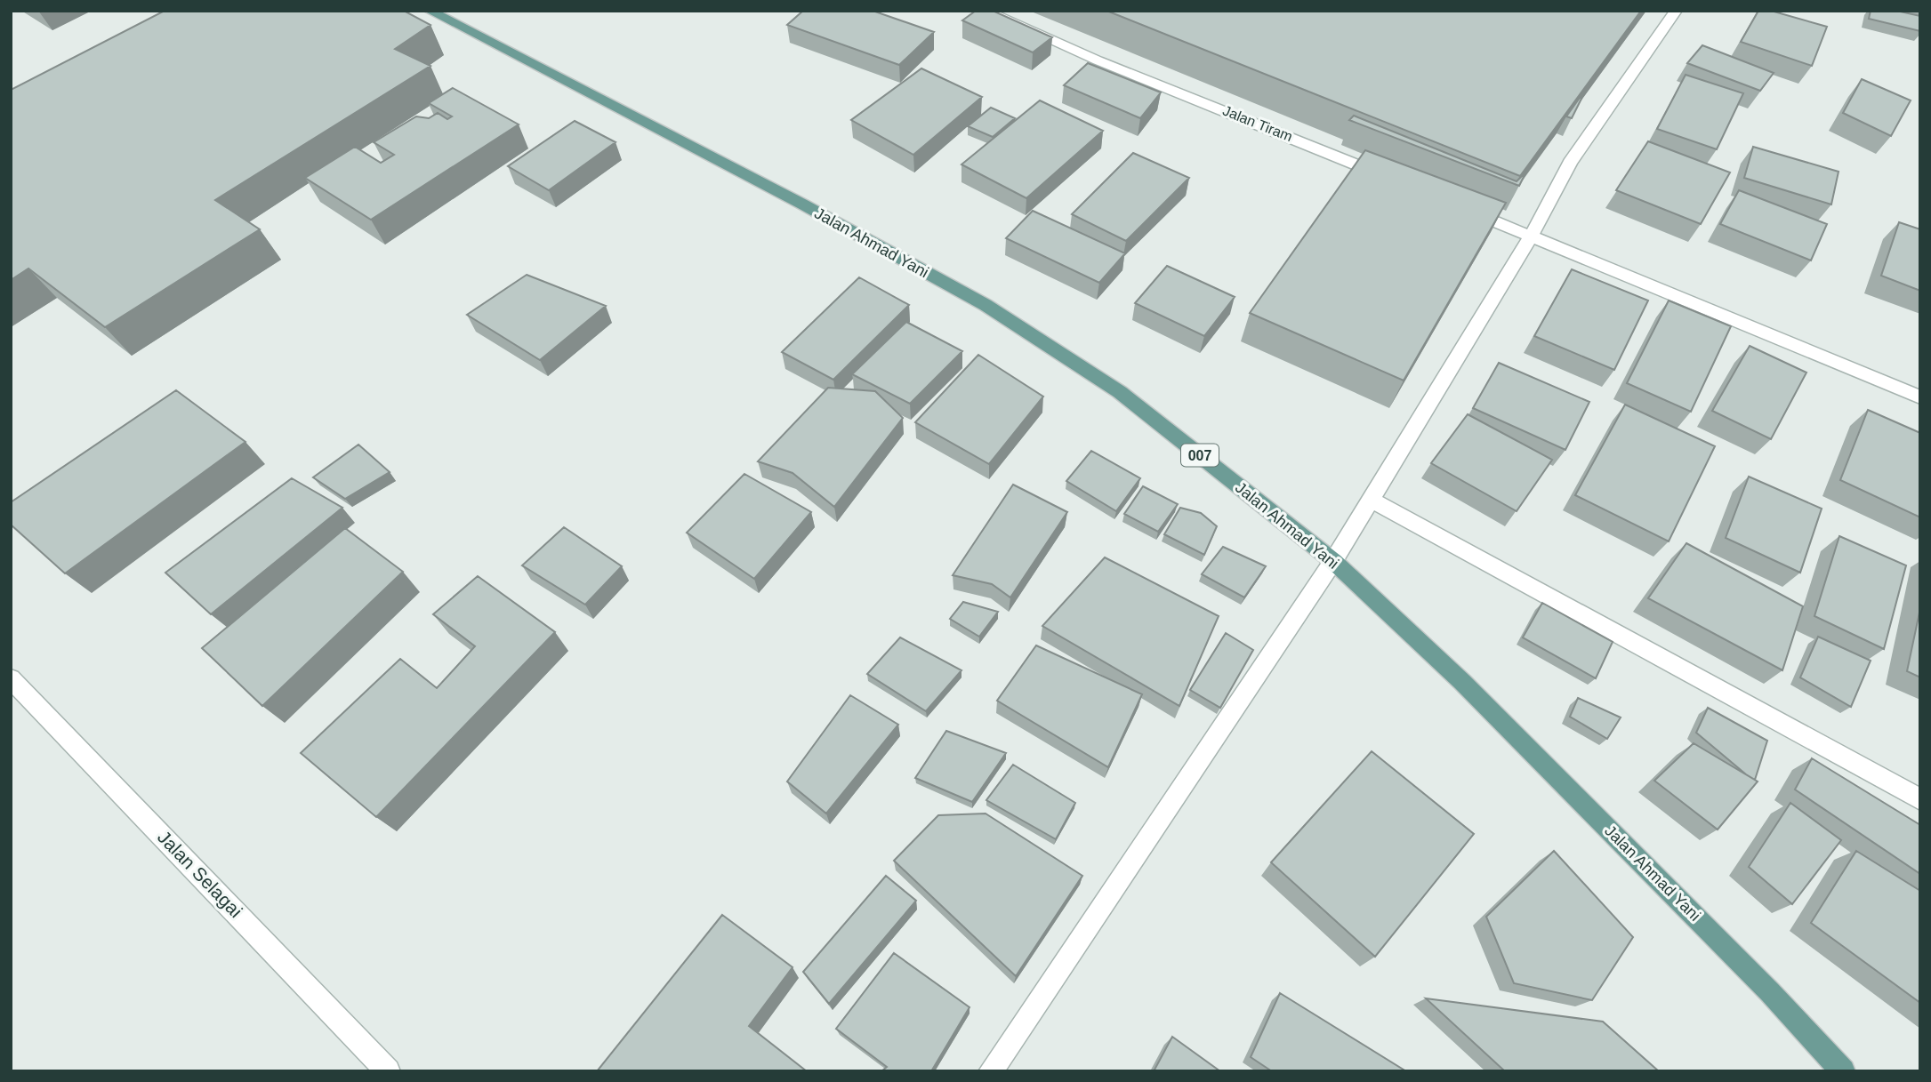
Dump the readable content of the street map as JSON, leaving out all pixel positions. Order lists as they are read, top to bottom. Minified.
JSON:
{"streets":{"main road":["Jalan Ahmad Yani","007"],"street":["Jalan Tiram","Jalan Selagai"]}}
